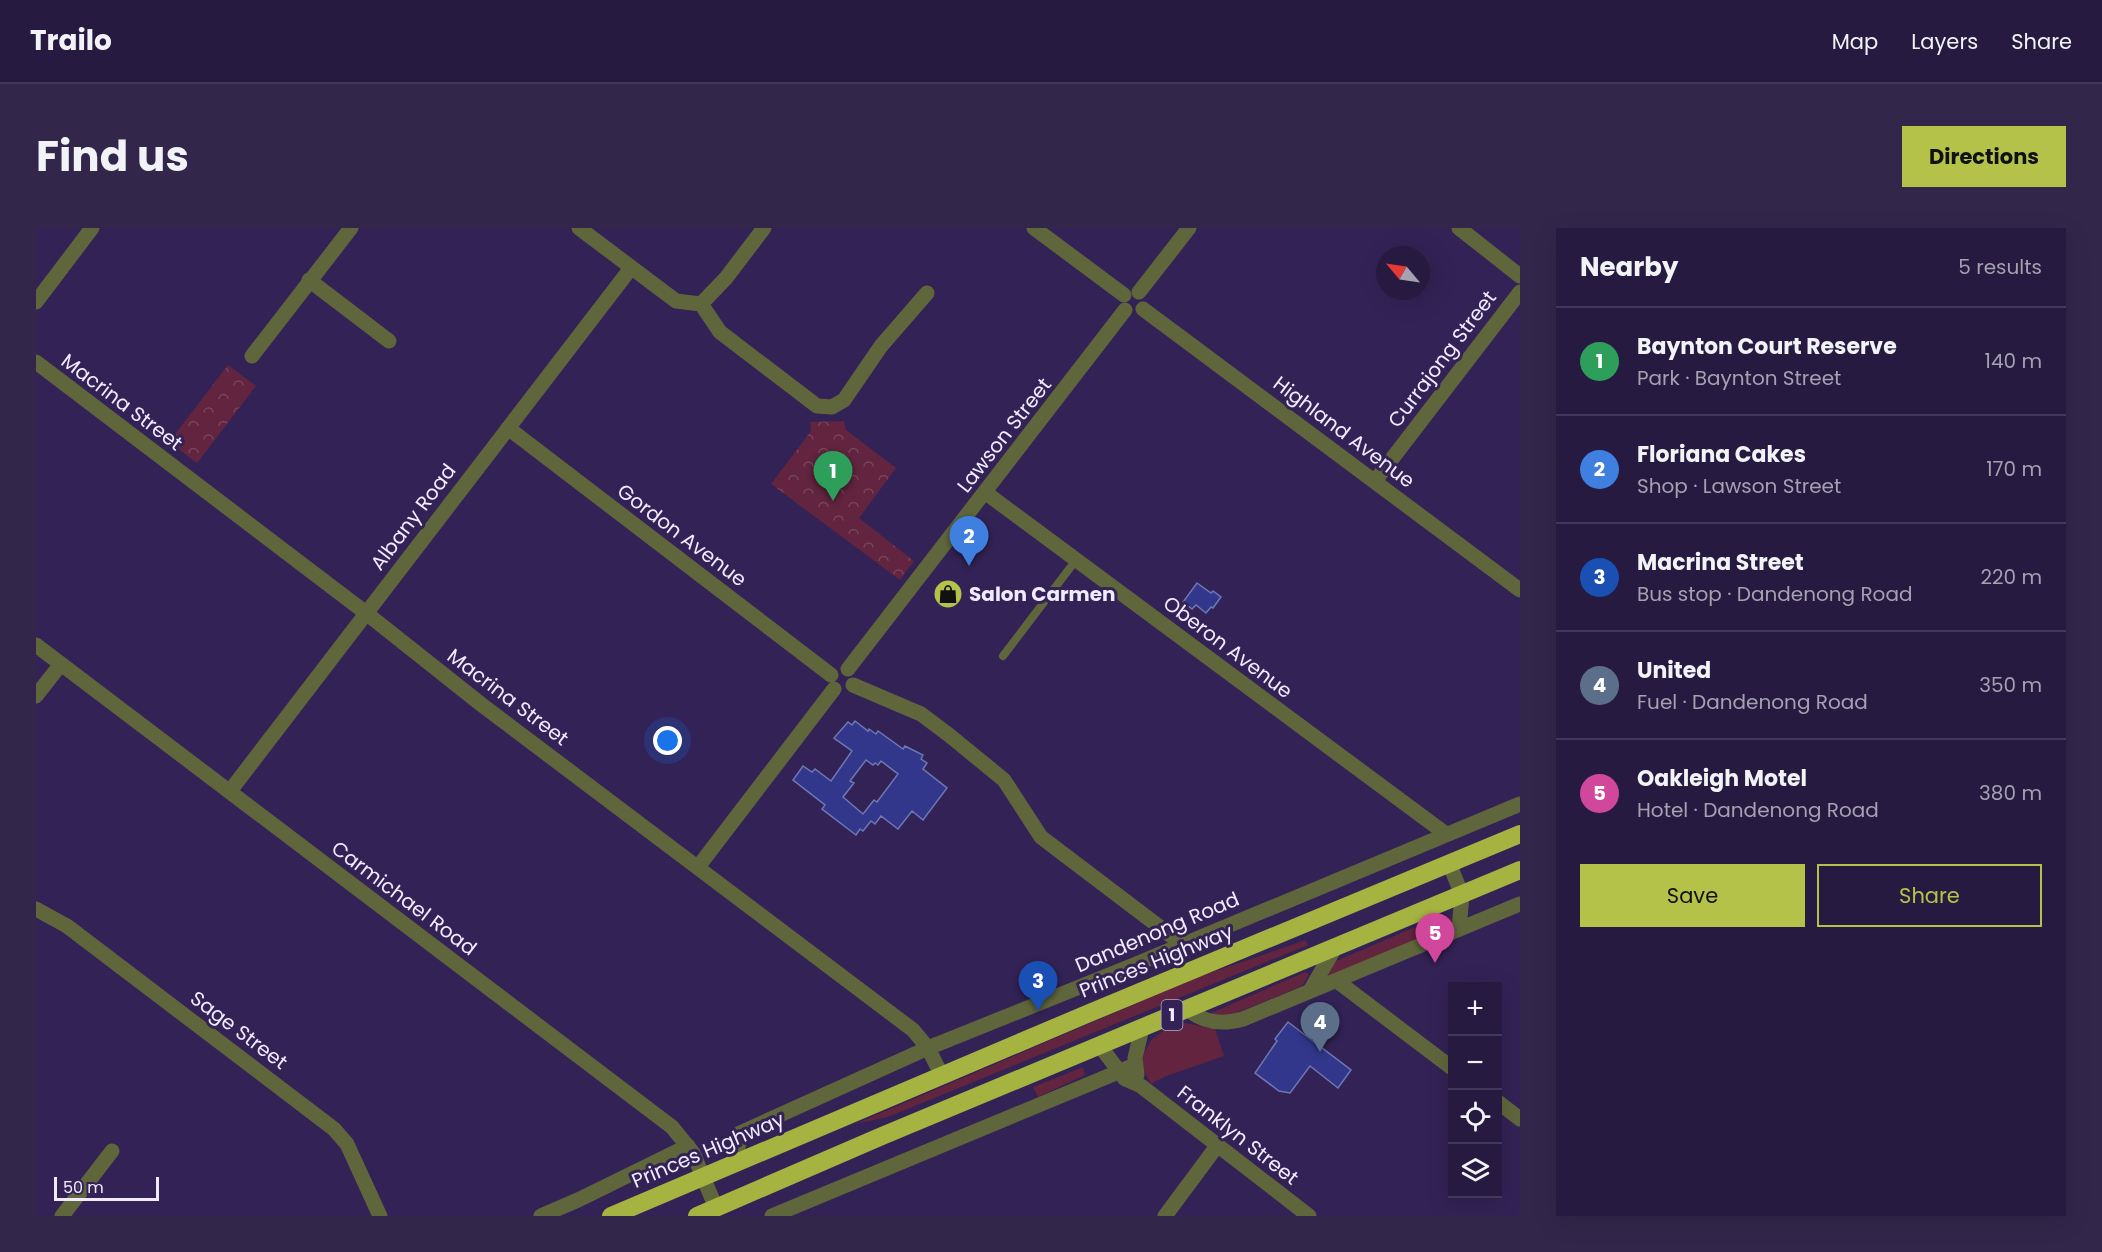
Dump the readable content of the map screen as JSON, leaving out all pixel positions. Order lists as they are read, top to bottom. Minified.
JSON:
{"streets":{"highway":["Princes Highway","1"],"street":["Currajong Street","Macrina Street","Highland Avenue","Lawson Street","Albany Road","Gordon Avenue","Oberon Avenue","Carmichael Road","Dandenong Road","Sage Street","Franklyn Street"]},"crossings":[["Currajong Street","Highland Avenue"],["Macrina Street","Albany Road"],["Macrina Street","Dandenong Road"],["Macrina Street","Princes Highway"],["Highland Avenue","Lawson Street"],["Lawson Street","Gordon Avenue"],["Lawson Street","Oberon Avenue"],["Albany Road","Gordon Avenue"],["Albany Road","Carmichael Road"],["Oberon Avenue","Dandenong Road"],["Carmichael Road","Princes Highway"],["Carmichael Road","1"],["Dandenong Road","Princes Highway"],["1","Franklyn Street"]],"places":{"shop":["Salon Carmen"]},"scale_bar":"50 m","north":"top left","page":{"header":"Trailo","nav":["Map","Layers","Share"],"title":"Find us","buttons":["Directions",["Save","Share"]],"heading":["Nearby","5 results"],"list":[{"mark":"1","name":"Baynton Court Reserve","note":"Park · Baynton Street","value":"140 m"},{"mark":"2","name":"Floriana Cakes","note":"Shop · Lawson Street","value":"170 m"},{"mark":"3","name":"Macrina Street","note":"Bus stop · Dandenong Road","value":"220 m"},{"mark":"4","name":"United","note":"Fuel · Dandenong Road","value":"350 m"},{"mark":"5","name":"Oakleigh Motel","note":"Hotel · Dandenong Road","value":"380 m"}],"pins":["1","2","5","3","4"],"map_buttons":["+","−"],"scale":"50 m"}}
